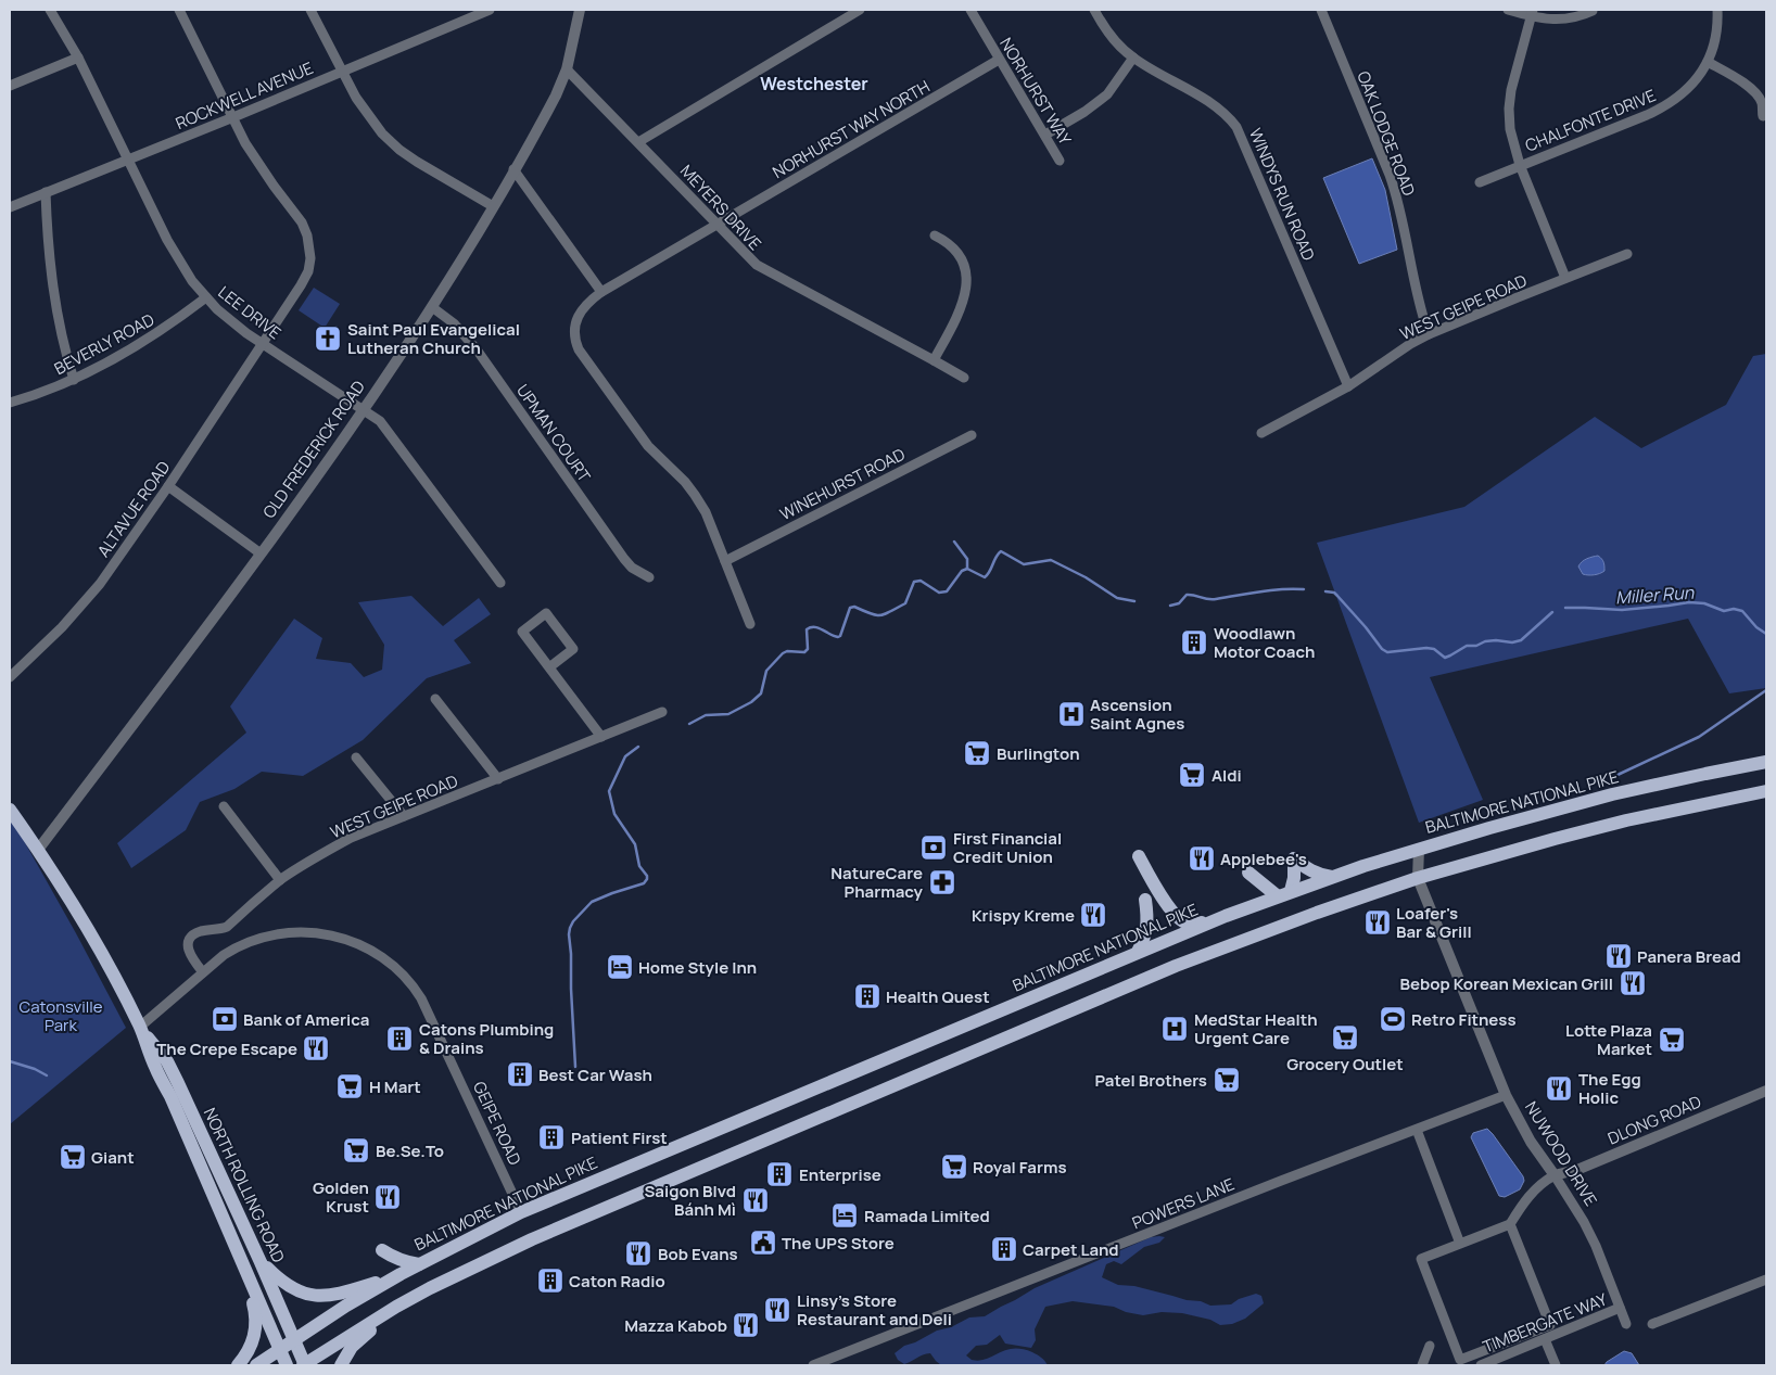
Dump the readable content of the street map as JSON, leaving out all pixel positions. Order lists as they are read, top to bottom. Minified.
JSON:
{"streets":{"main road":["BALTIMORE NATIONAL PIKE","NORTH ROLLING ROAD"],"street":["NORHURST WAY","ROCKWELL AVENUE","CHALFONTE DRIVE","NORHURST WAY NORTH","OAK LODGE ROAD","WINDYS RUN ROAD","MEYERS DRIVE","WEST GEIPE ROAD","LEE DRIVE","BEVERLY ROAD","UPMAN COURT","OLD FREDERICK ROAD","WINEHURST ROAD","ALTAVUE ROAD","DLONG ROAD","GEIPE ROAD","NUWOOD DRIVE","POWERS LANE","TIMBERGATE WAY"]},"crossings":[["NORHURST WAY","NORHURST WAY NORTH"],["ROCKWELL AVENUE","LEE DRIVE"],["ROCKWELL AVENUE","ALTAVUE ROAD"],["NORHURST WAY NORTH","MEYERS DRIVE"],["OAK LODGE ROAD","WEST GEIPE ROAD"],["WINDYS RUN ROAD","WEST GEIPE ROAD"],["MEYERS DRIVE","OLD FREDERICK ROAD"],["WEST GEIPE ROAD","GEIPE ROAD"],["LEE DRIVE","BEVERLY ROAD"],["LEE DRIVE","OLD FREDERICK ROAD"],["LEE DRIVE","ALTAVUE ROAD"],["UPMAN COURT","OLD FREDERICK ROAD"],["OLD FREDERICK ROAD","NORTH ROLLING ROAD"],["BALTIMORE NATIONAL PIKE","GEIPE ROAD"],["BALTIMORE NATIONAL PIKE","NUWOOD DRIVE"],["BALTIMORE NATIONAL PIKE","NORTH ROLLING ROAD"],["DLONG ROAD","NUWOOD DRIVE"],["GEIPE ROAD","NORTH ROLLING ROAD"],["NUWOOD DRIVE","POWERS LANE"],["NUWOOD DRIVE","TIMBERGATE WAY"]],"districts":["Westchester"],"water":["Miller Run"],"parks":["Catonsville Park"],"places":{"church":["Saint Paul Evangelical Lutheran Church"],"building":["Woodlawn Motor Coach","Health Quest","Catons Plumbing & Drains","Best Car Wash","Patient First","Enterprise","Carpet Land","Caton Radio"],"hospital":["Ascension Saint Agnes","MedStar Health Urgent Care"],"supermarket":["Burlington","Aldi","Grocery Outlet","Lotte Plaza Market","Patel Brothers","H Mart","Be.Se.To","Giant","Royal Farms"],"bank":["First Financial Credit Union","Bank of America"],"restaurant":["Applebee's","Krispy Kreme","Loafer's Bar & Grill","Panera Bread","Bebop Korean Mexican Grill","The Crepe Escape","The Egg Holic","Golden Krust","Saigon Blvd Bánh Mì","Bob Evans","Linsy's Store Restaurant and Deli","Mazza Kabob"],"pharmacy":["NatureCare Pharmacy"],"hotel":["Home Style Inn","Ramada Limited"],"sports":["Retro Fitness"],"public building":["The UPS Store"]}}
